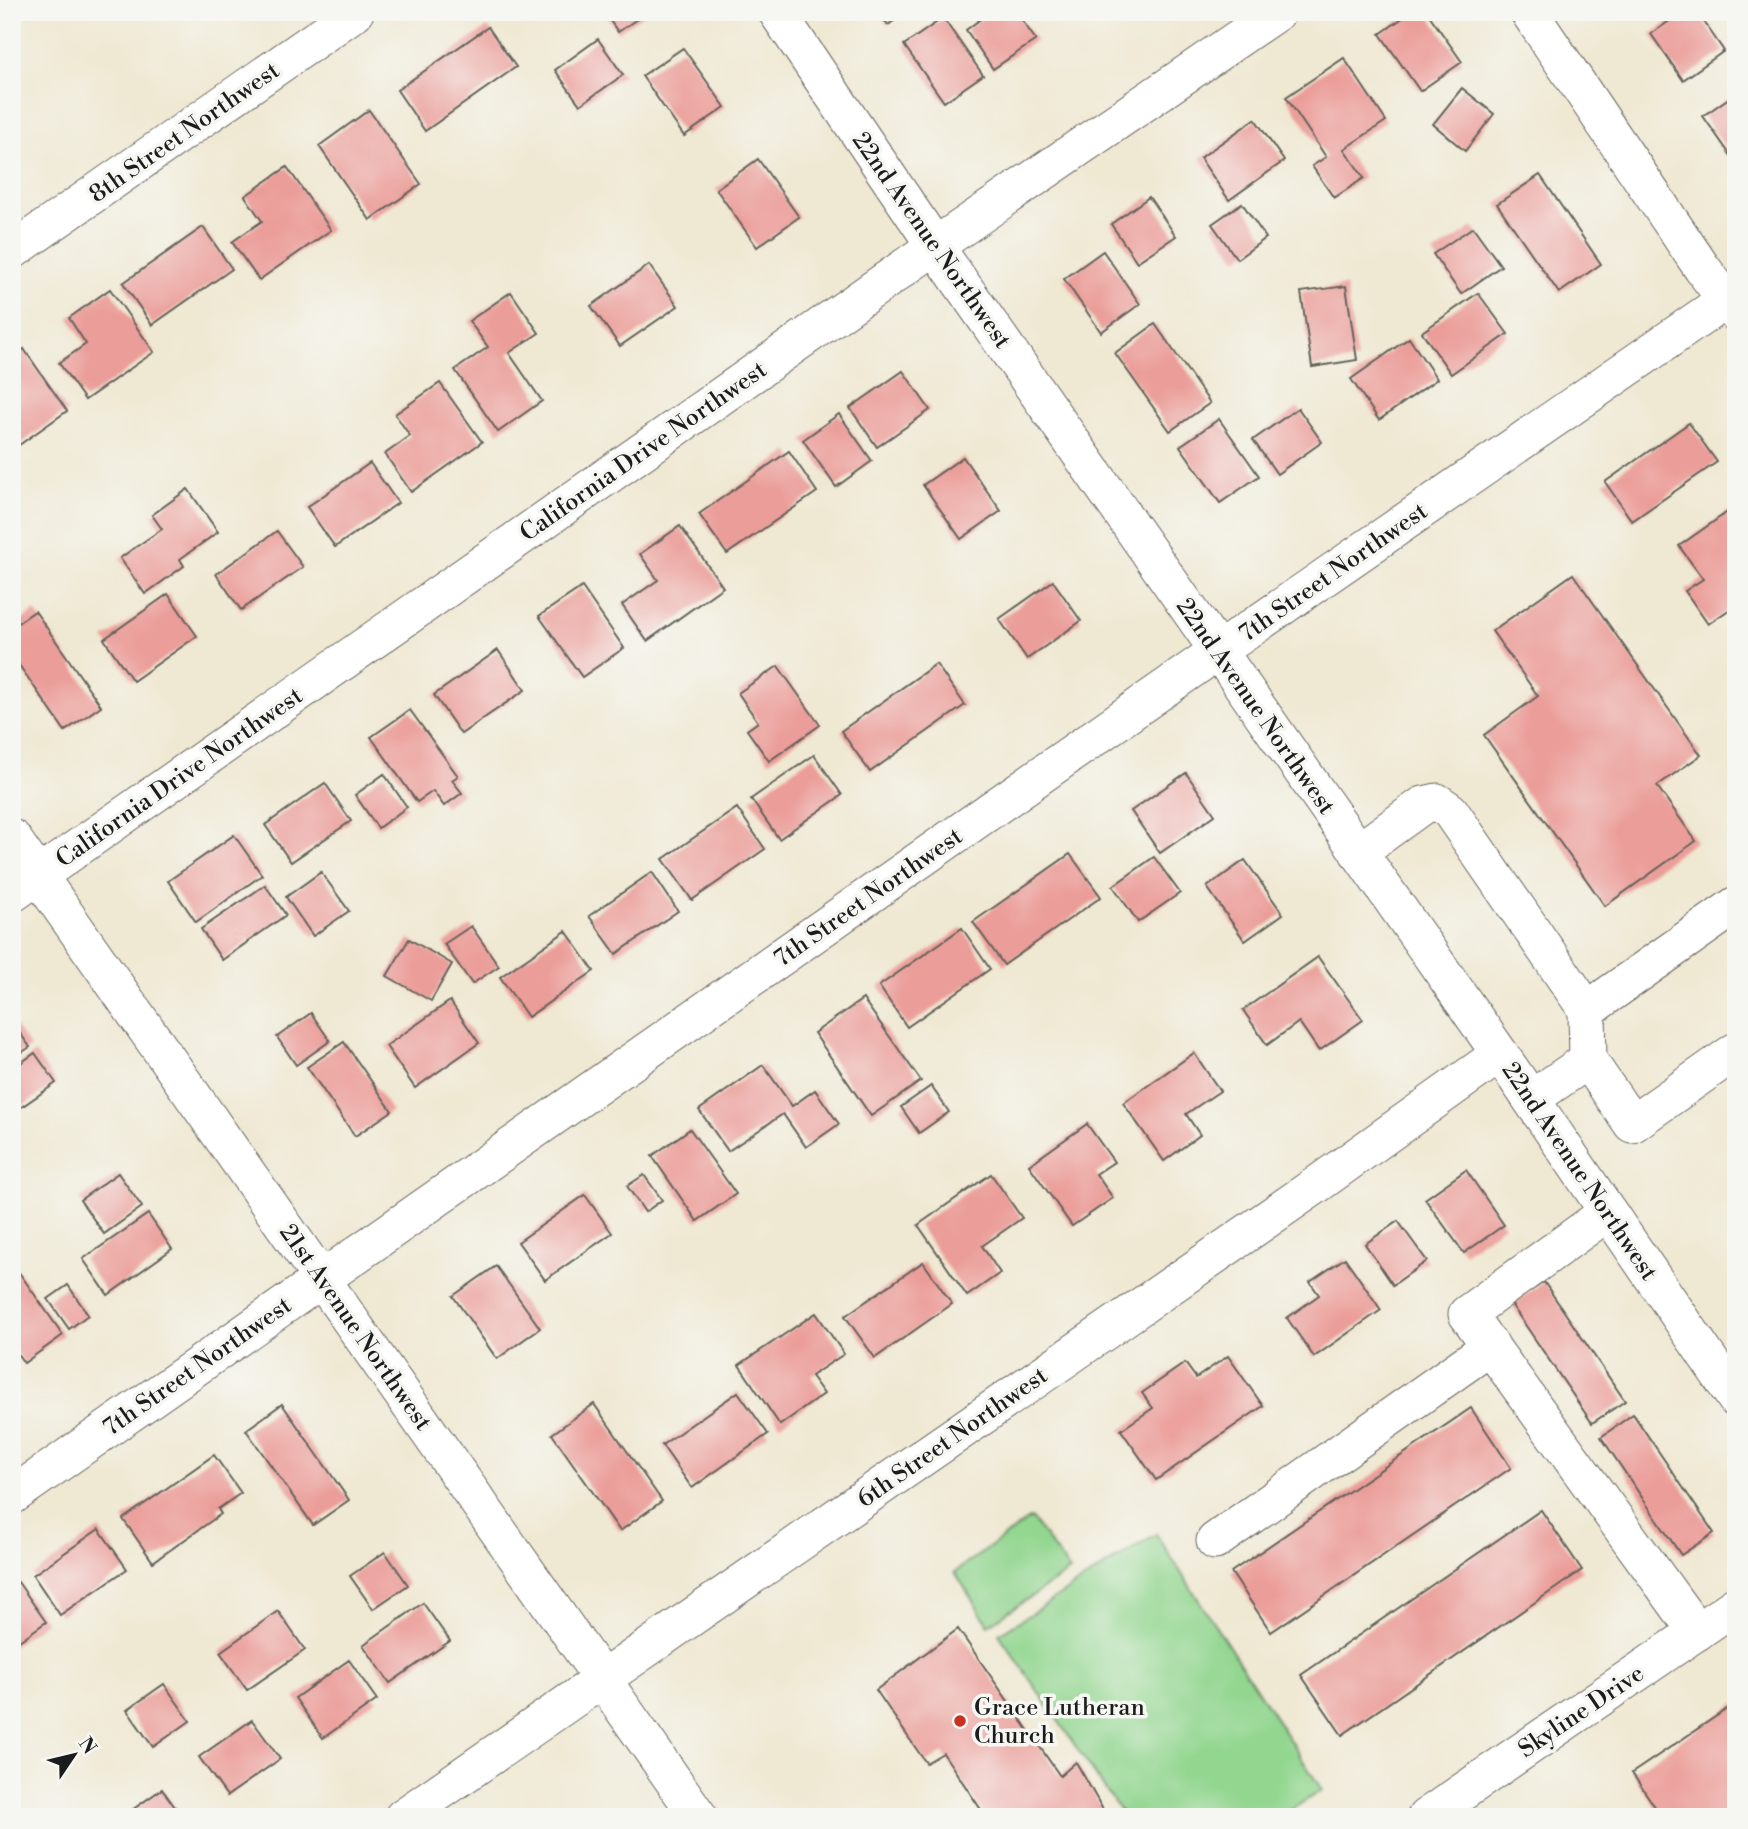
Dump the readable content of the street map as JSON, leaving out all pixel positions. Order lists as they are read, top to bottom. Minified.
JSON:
{"streets":{"street":["8th Street Northwest","22nd Avenue Northwest","California Drive Northwest","7th Street Northwest","21st Avenue Northwest","6th Street Northwest","Skyline Drive"]},"crossings":[["22nd Avenue Northwest","California Drive Northwest"],["22nd Avenue Northwest","7th Street Northwest"],["22nd Avenue Northwest","6th Street Northwest"],["California Drive Northwest","21st Avenue Northwest"],["7th Street Northwest","21st Avenue Northwest"],["21st Avenue Northwest","6th Street Northwest"]],"places":["Grace Lutheran Church"],"north":"top right"}
